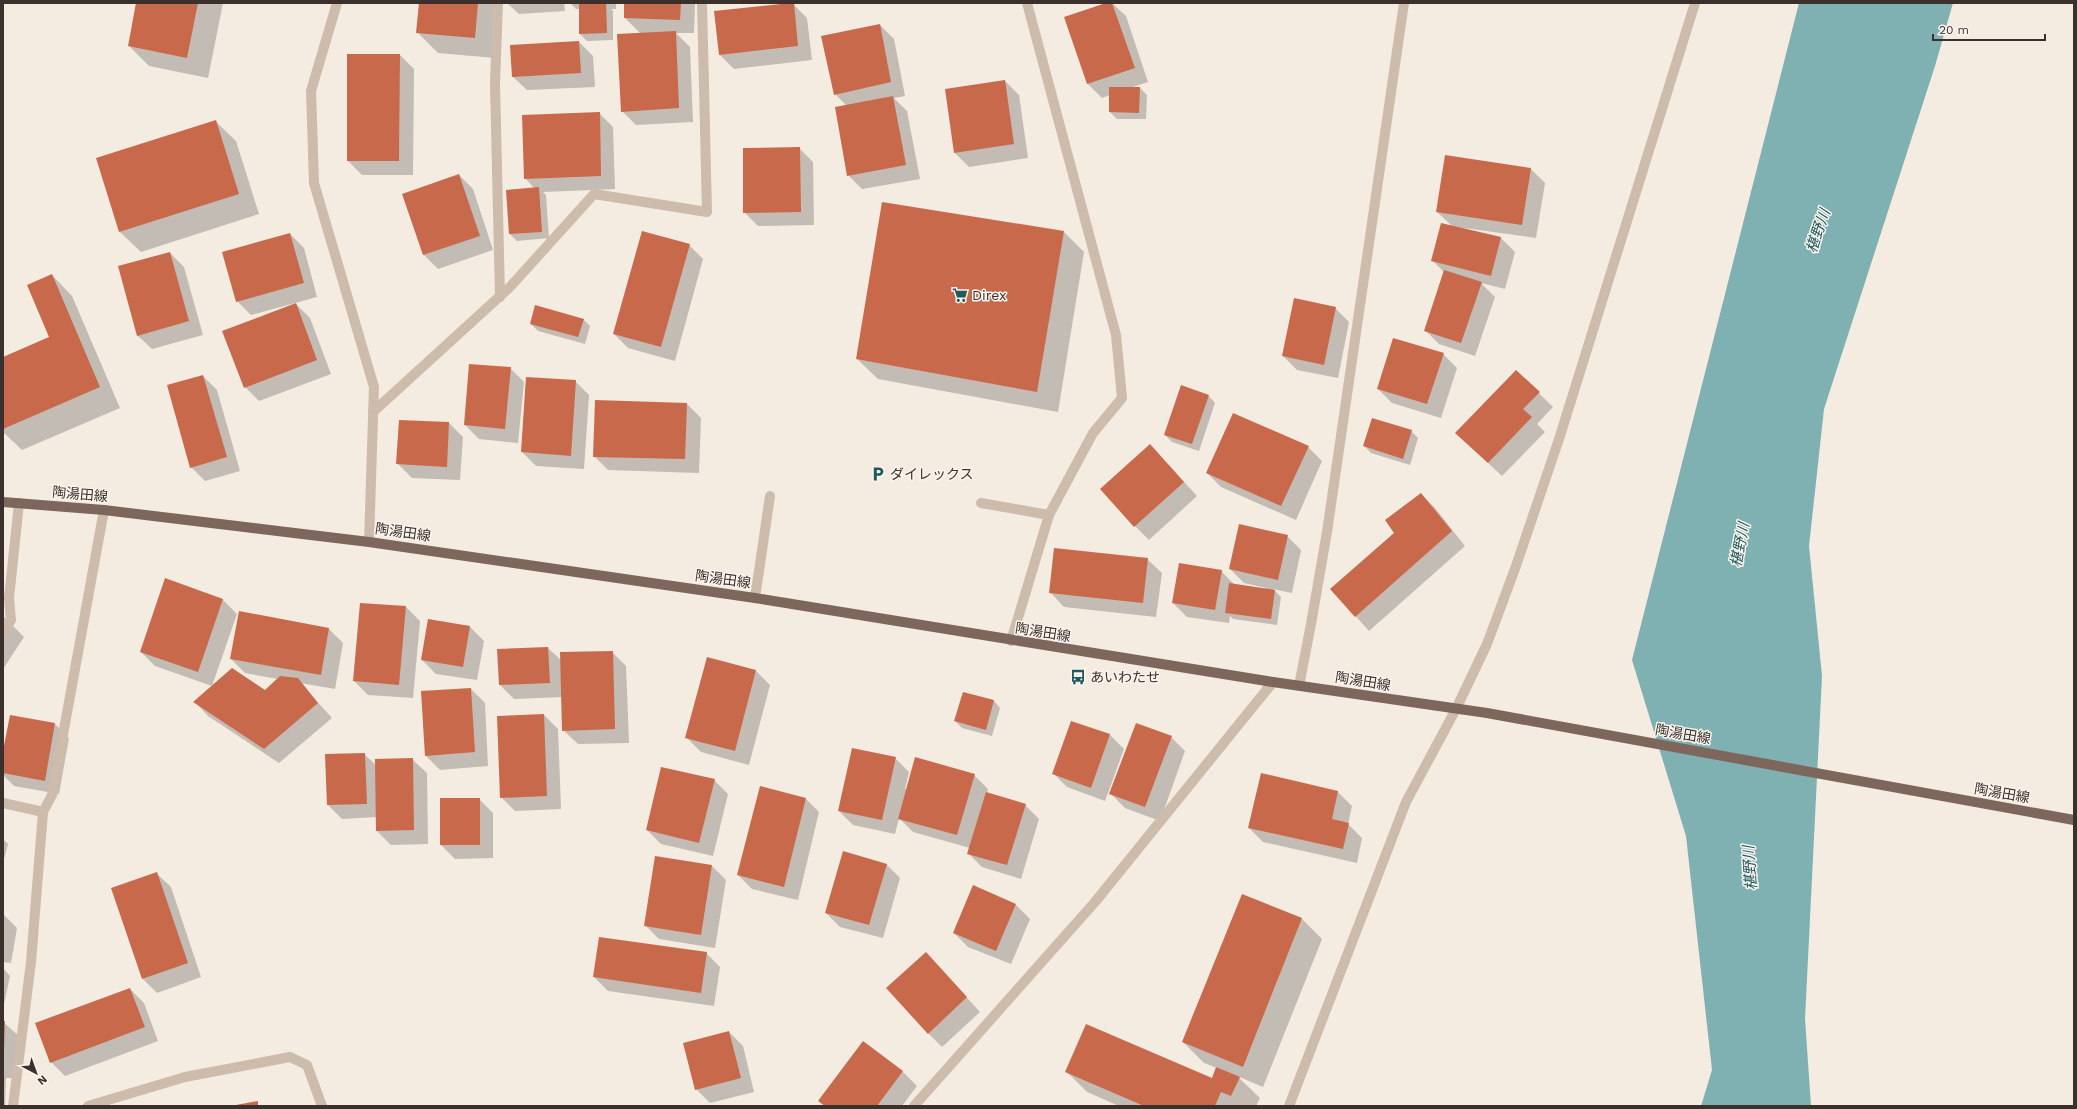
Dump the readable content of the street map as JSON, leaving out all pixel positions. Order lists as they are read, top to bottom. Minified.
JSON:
{"streets":{"main road":["陶湯田線"]},"water":["椹野川"],"places":{"supermarket":["Direx"],"parking":["ダイレックス"],"bus stop":["あいわたせ"]},"scale_bar":"20 m","north":"bottom right"}
